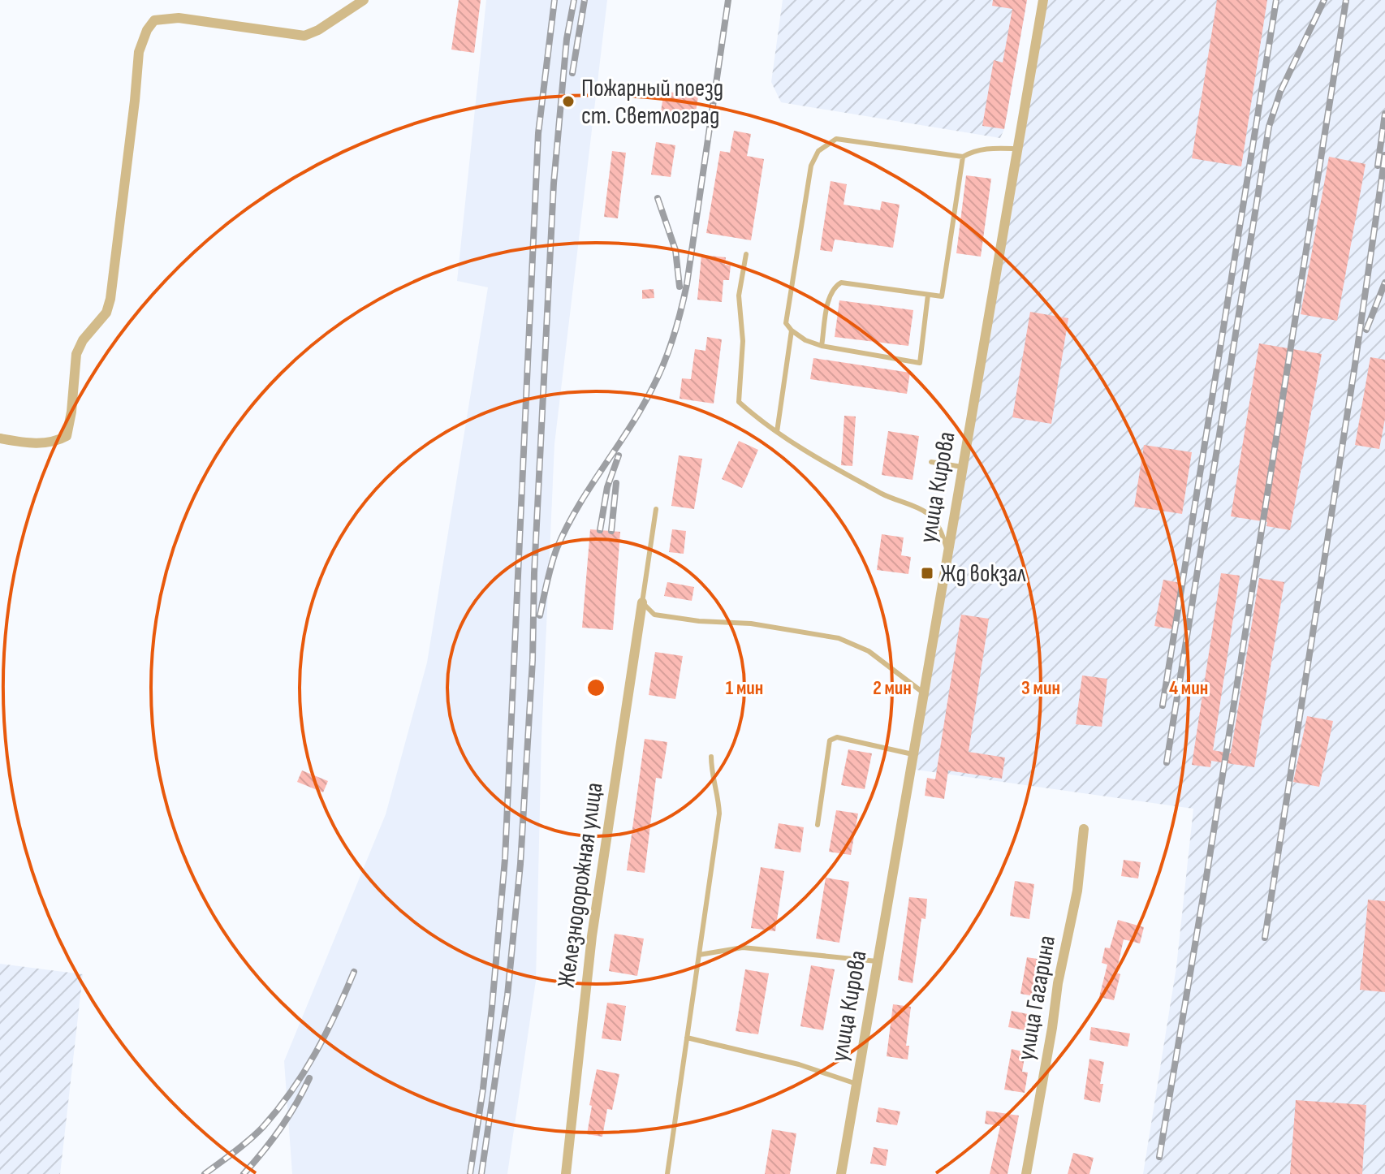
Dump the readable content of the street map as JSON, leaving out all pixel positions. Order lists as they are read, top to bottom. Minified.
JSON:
{"streets":{"street":["улица Кирова","Железнодорожная улица","улица Гагарина"]},"places":{"other":["Пожарный поезд ст. Светлоград"],"transit":["Жд вокзал"]},"rings":["1 мин","2 мин","3 мин","4 мин"]}
